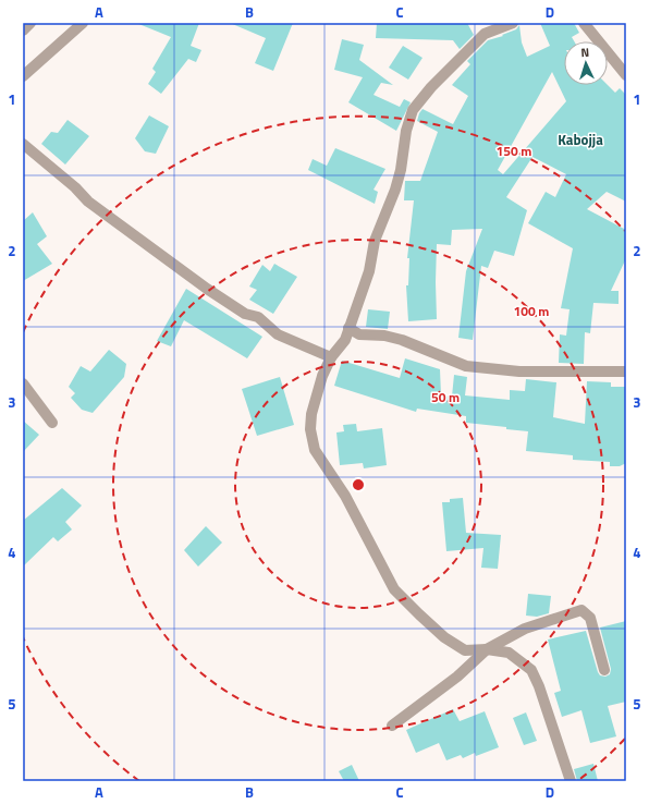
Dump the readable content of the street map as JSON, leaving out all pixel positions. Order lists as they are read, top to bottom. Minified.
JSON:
{"districts":["Kabojja"],"north":"top","grid":{"columns":["A","B","C","D"],"rows":["1","2","3","4","5"]},"rings":["150 m","100 m","50 m"]}
